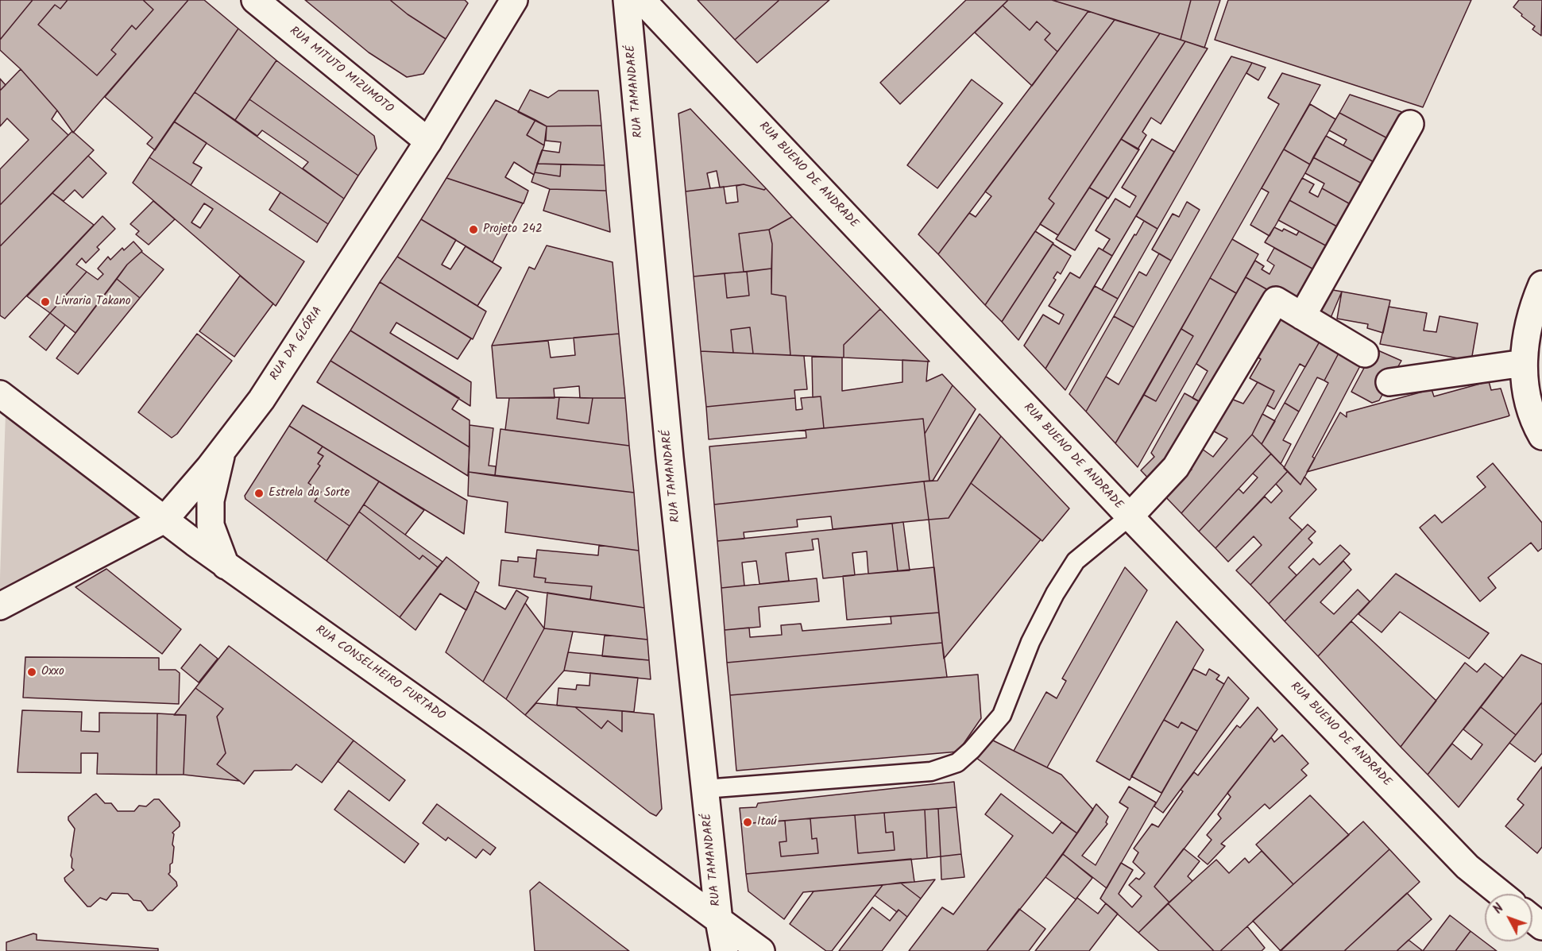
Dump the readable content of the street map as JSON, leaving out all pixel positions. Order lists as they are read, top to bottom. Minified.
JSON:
{"streets":{"street":["RUA MITUTO MIZUMOTO","RUA TAMANDARÉ","RUA BUENO DE ANDRADE","RUA DA GLÓRIA","RUA CONSELHEIRO FURTADO"]},"crossings":[["RUA MITUTO MIZUMOTO","RUA DA GLÓRIA"],["RUA TAMANDARÉ","RUA CONSELHEIRO FURTADO"],["RUA DA GLÓRIA","RUA CONSELHEIRO FURTADO"]],"places":["Projeto 242","Livraria Takano","Estrela da Sorte","Oxxo","Itaú"],"north":"top left"}
